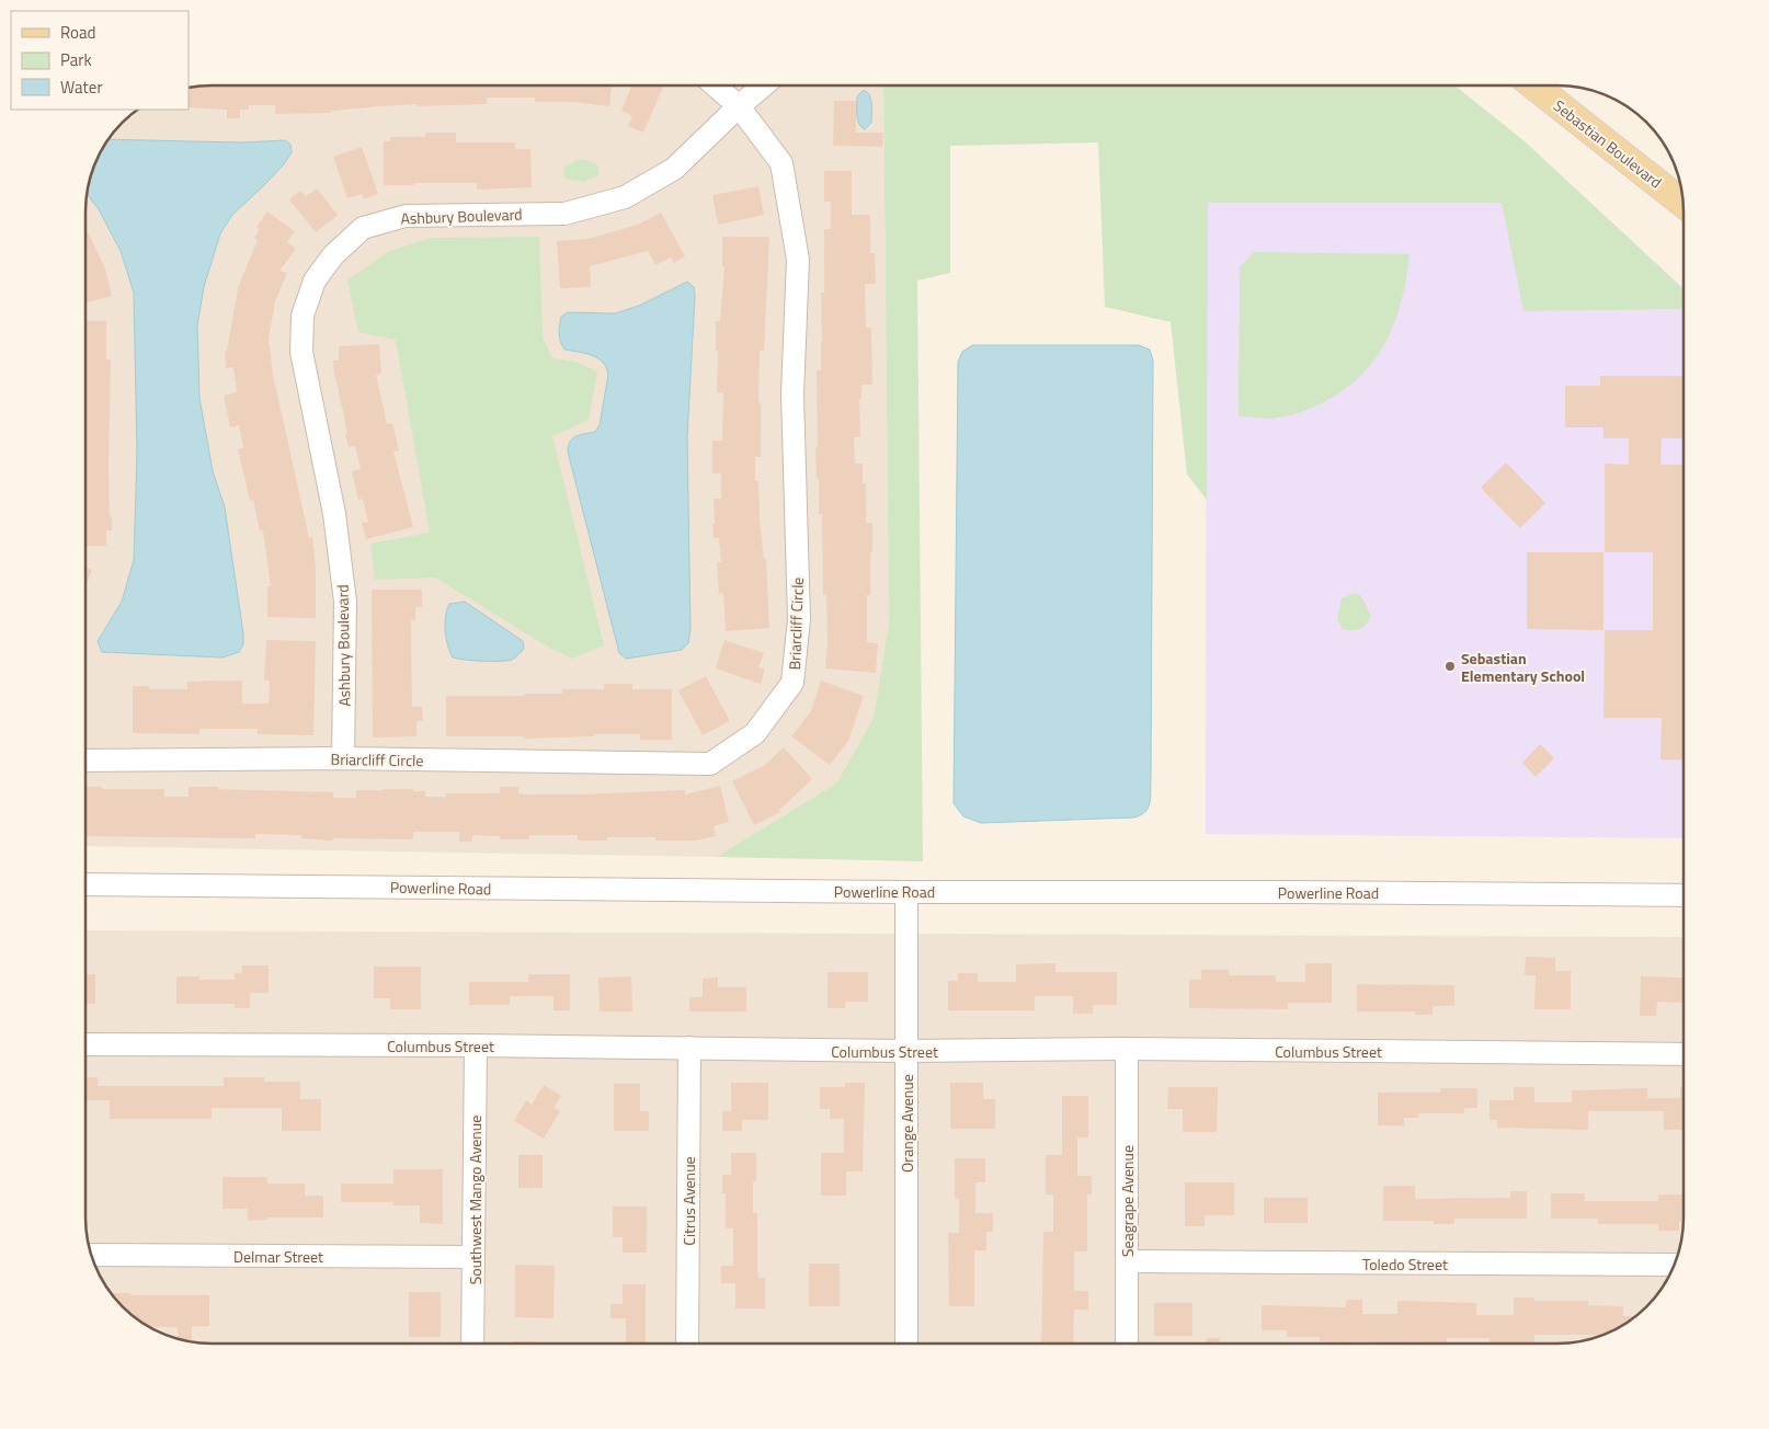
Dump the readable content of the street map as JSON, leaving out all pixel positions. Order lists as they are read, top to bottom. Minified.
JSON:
{"streets":{"main road":["Sebastian Boulevard"],"street":["Ashbury Boulevard","Briarcliff Circle","Powerline Road","Columbus Street","Orange Avenue","Southwest Mango Avenue","Citrus Avenue","Seagrape Avenue","Delmar Street","Toledo Street"]},"crossings":[["Ashbury Boulevard","Briarcliff Circle"],["Powerline Road","Orange Avenue"],["Columbus Street","Orange Avenue"],["Columbus Street","Southwest Mango Avenue"],["Columbus Street","Citrus Avenue"],["Columbus Street","Seagrape Avenue"],["Southwest Mango Avenue","Delmar Street"],["Seagrape Avenue","Toledo Street"]],"places":["Sebastian Elementary School"],"legend":["Road","Park","Water"]}
